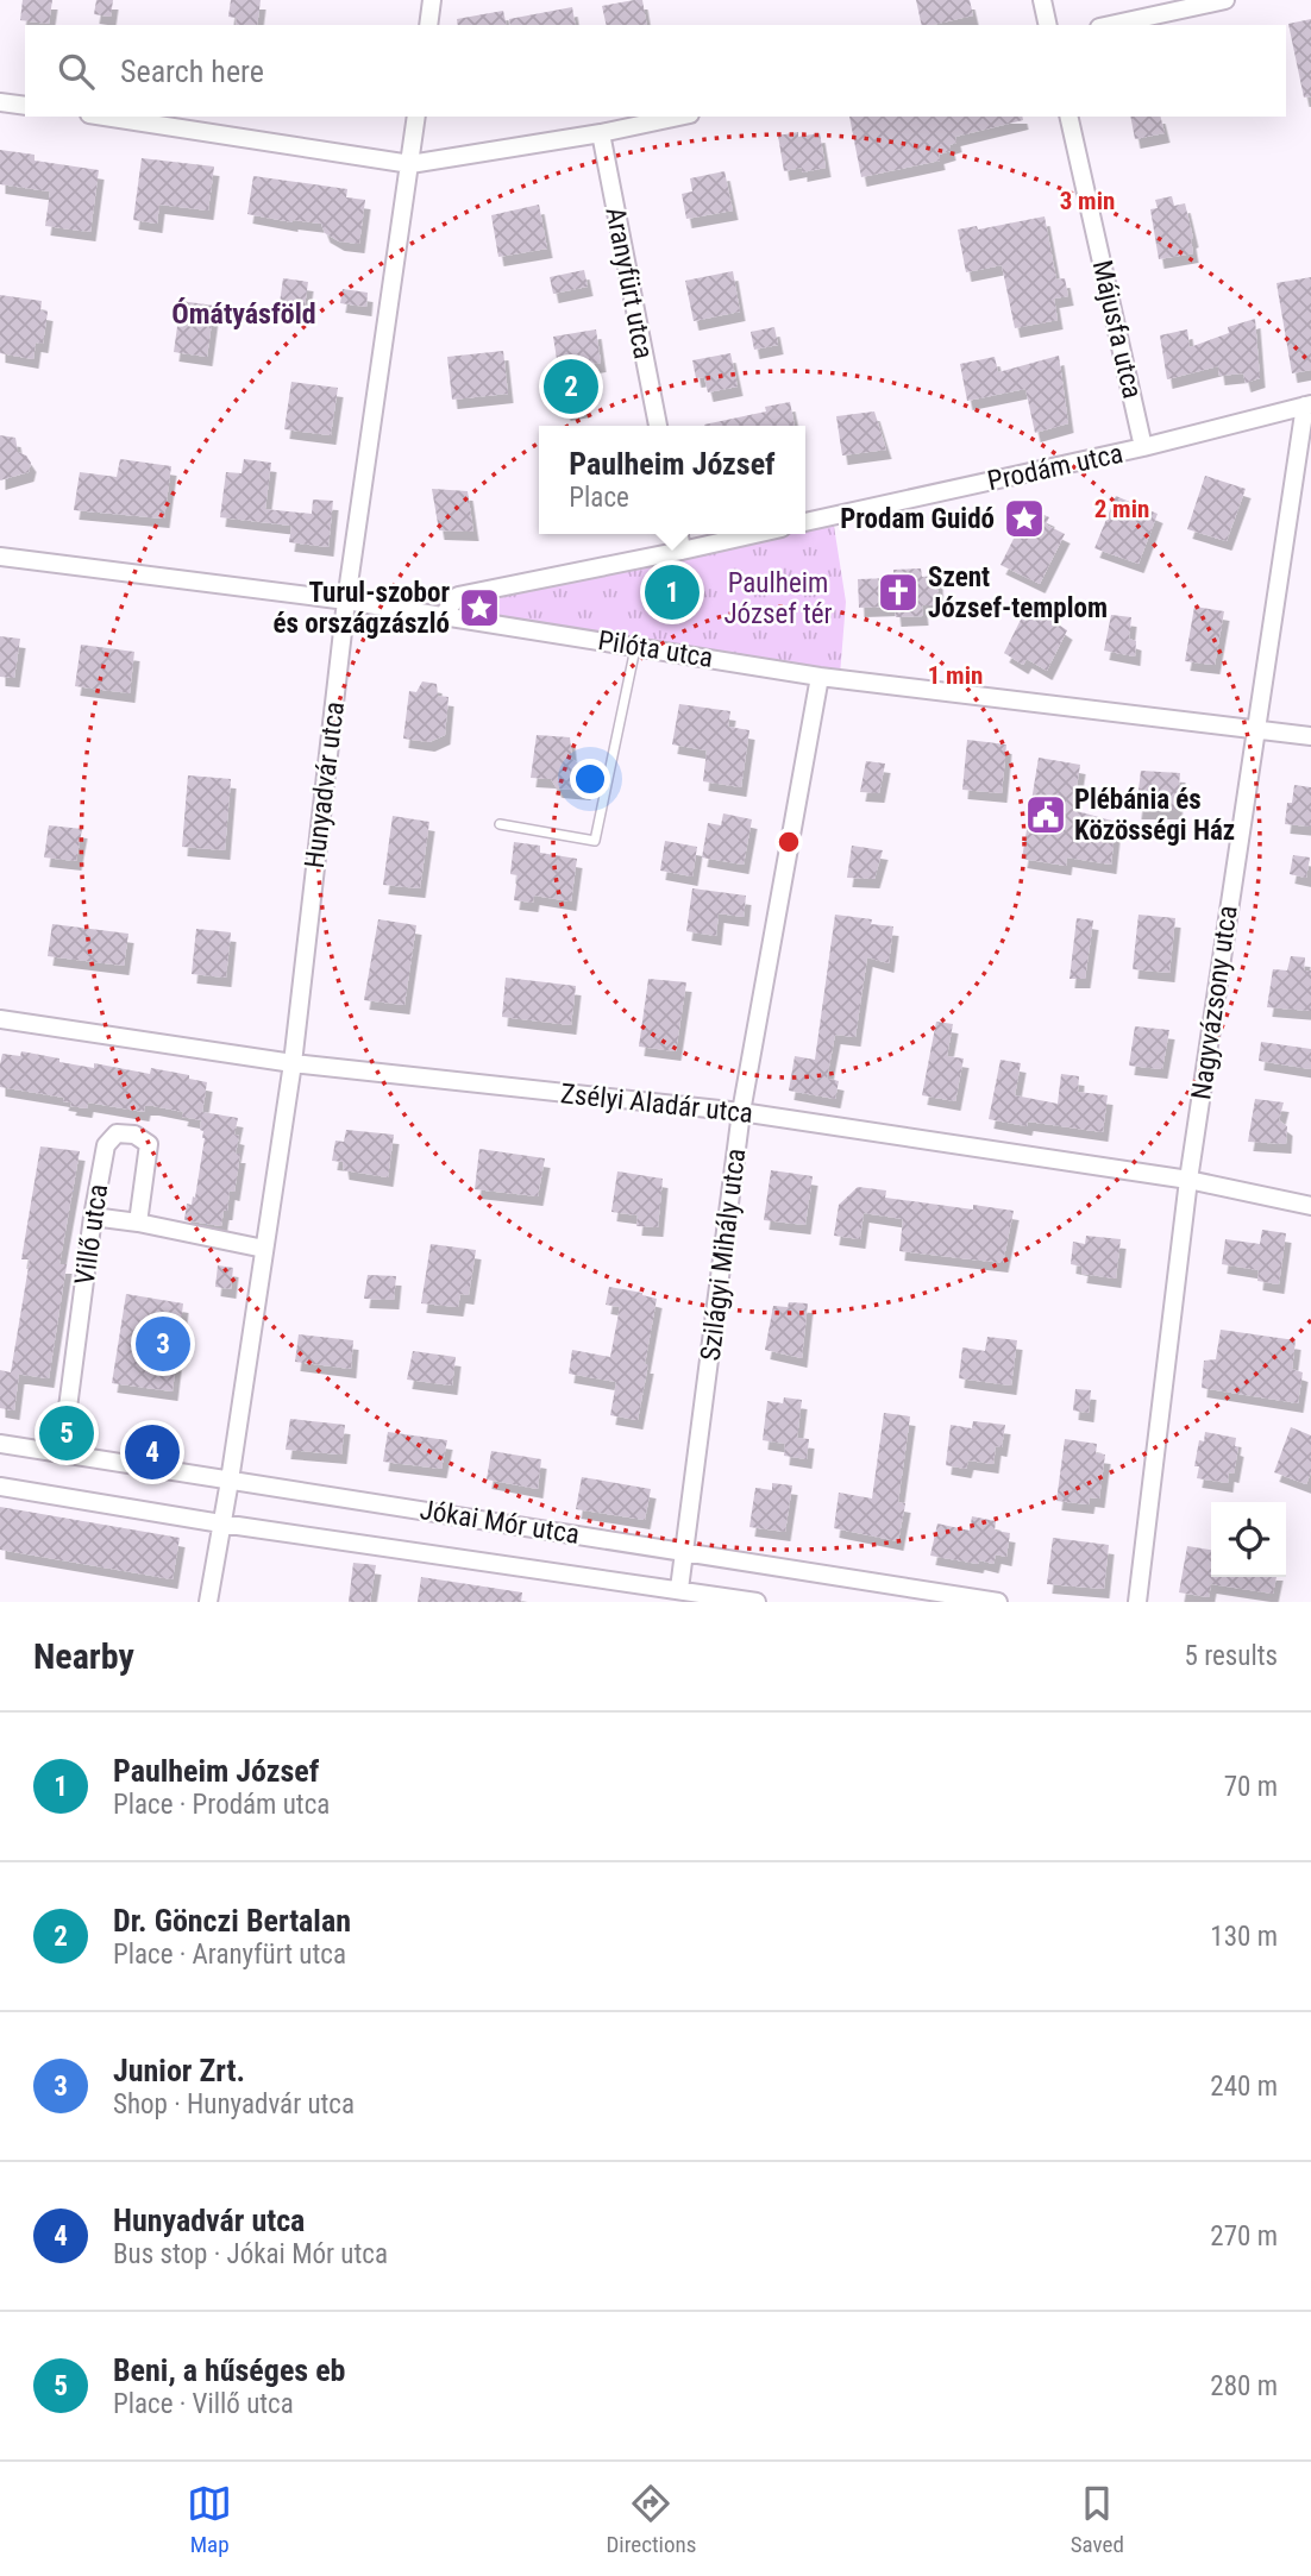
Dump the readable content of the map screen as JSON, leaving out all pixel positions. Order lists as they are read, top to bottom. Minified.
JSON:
{"streets":{"street":["Aranyfürt utca","Májusfa utca","Prodám utca","Pilóta utca","Hunyadvár utca","Nagyvázsony utca","Zsélyi Aladár utca","Villő utca","Szilágyi Mihály utca","Jókai Mór utca"]},"crossings":[["Májusfa utca","Prodám utca"],["Prodám utca","Nagyvázsony utca"],["Pilóta utca","Hunyadvár utca"],["Pilóta utca","Nagyvázsony utca"],["Pilóta utca","Szilágyi Mihály utca"],["Hunyadvár utca","Zsélyi Aladár utca"],["Hunyadvár utca","Jókai Mór utca"],["Nagyvázsony utca","Zsélyi Aladár utca"],["Zsélyi Aladár utca","Szilágyi Mihály utca"],["Villő utca","Jókai Mór utca"],["Szilágyi Mihály utca","Jókai Mór utca"]],"districts":["Ómátyásföld"],"parks":["Paulheim József tér"],"places":{"place":["Prodam Guidó","Turul-szobor és országzászló"],"church":["Szent József-templom"],"public building":["Plébánia és Közösségi Ház"]},"page":{"search":"Search here","pins":["2","1","3","5","4"],"popup":["Paulheim József","Place"],"heading":["Nearby","5 results"],"list":[{"mark":"1","name":"Paulheim József","note":"Place · Prodám utca","value":"70 m"},{"mark":"2","name":"Dr. Gönczi Bertalan","note":"Place · Aranyfürt utca","value":"130 m"},{"mark":"3","name":"Junior Zrt.","note":"Shop · Hunyadvár utca","value":"240 m"},{"mark":"4","name":"Hunyadvár utca","note":"Bus stop · Jókai Mór utca","value":"270 m"},{"mark":"5","name":"Beni, a hűséges eb","note":"Place · Villő utca","value":"280 m"}],"nav":["Map","Directions","Saved"]},"rings":["3 min","2 min","1 min"]}
